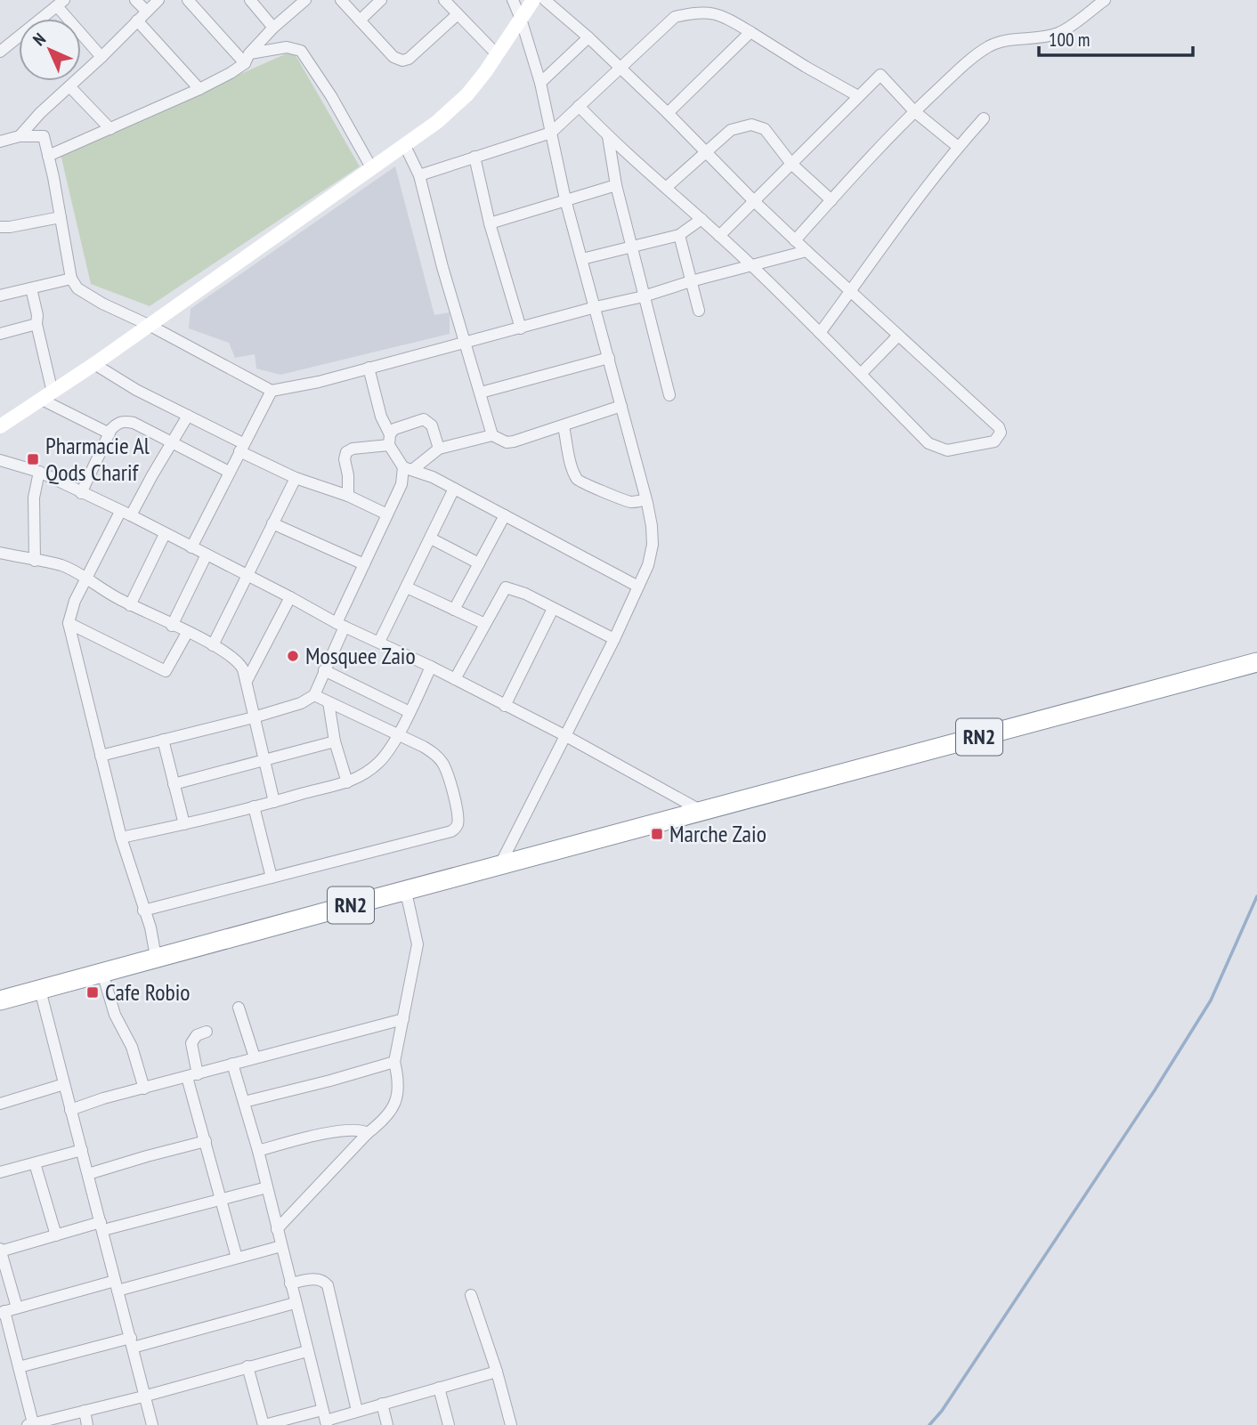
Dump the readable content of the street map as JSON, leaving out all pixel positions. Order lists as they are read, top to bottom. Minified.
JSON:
{"streets":{"highway":["RN2"]},"places":{"transit":["Pharmacie Al Qods Charif","Marche Zaio","Cafe Robio"],"other":["Mosquee Zaio"]},"scale_bar":"100 m","north":"top left"}
